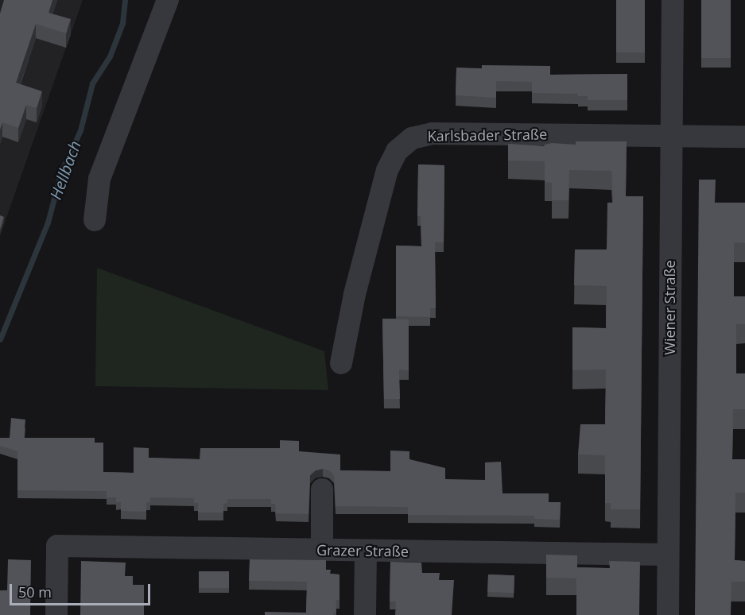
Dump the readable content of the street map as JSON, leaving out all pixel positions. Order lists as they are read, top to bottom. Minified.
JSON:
{"streets":{"street":["Karlsbader Straße","Wiener Straße","Grazer Straße"]},"crossings":[["Karlsbader Straße","Wiener Straße"],["Wiener Straße","Grazer Straße"]],"water":["Hellbach"],"scale_bar":"50 m"}
